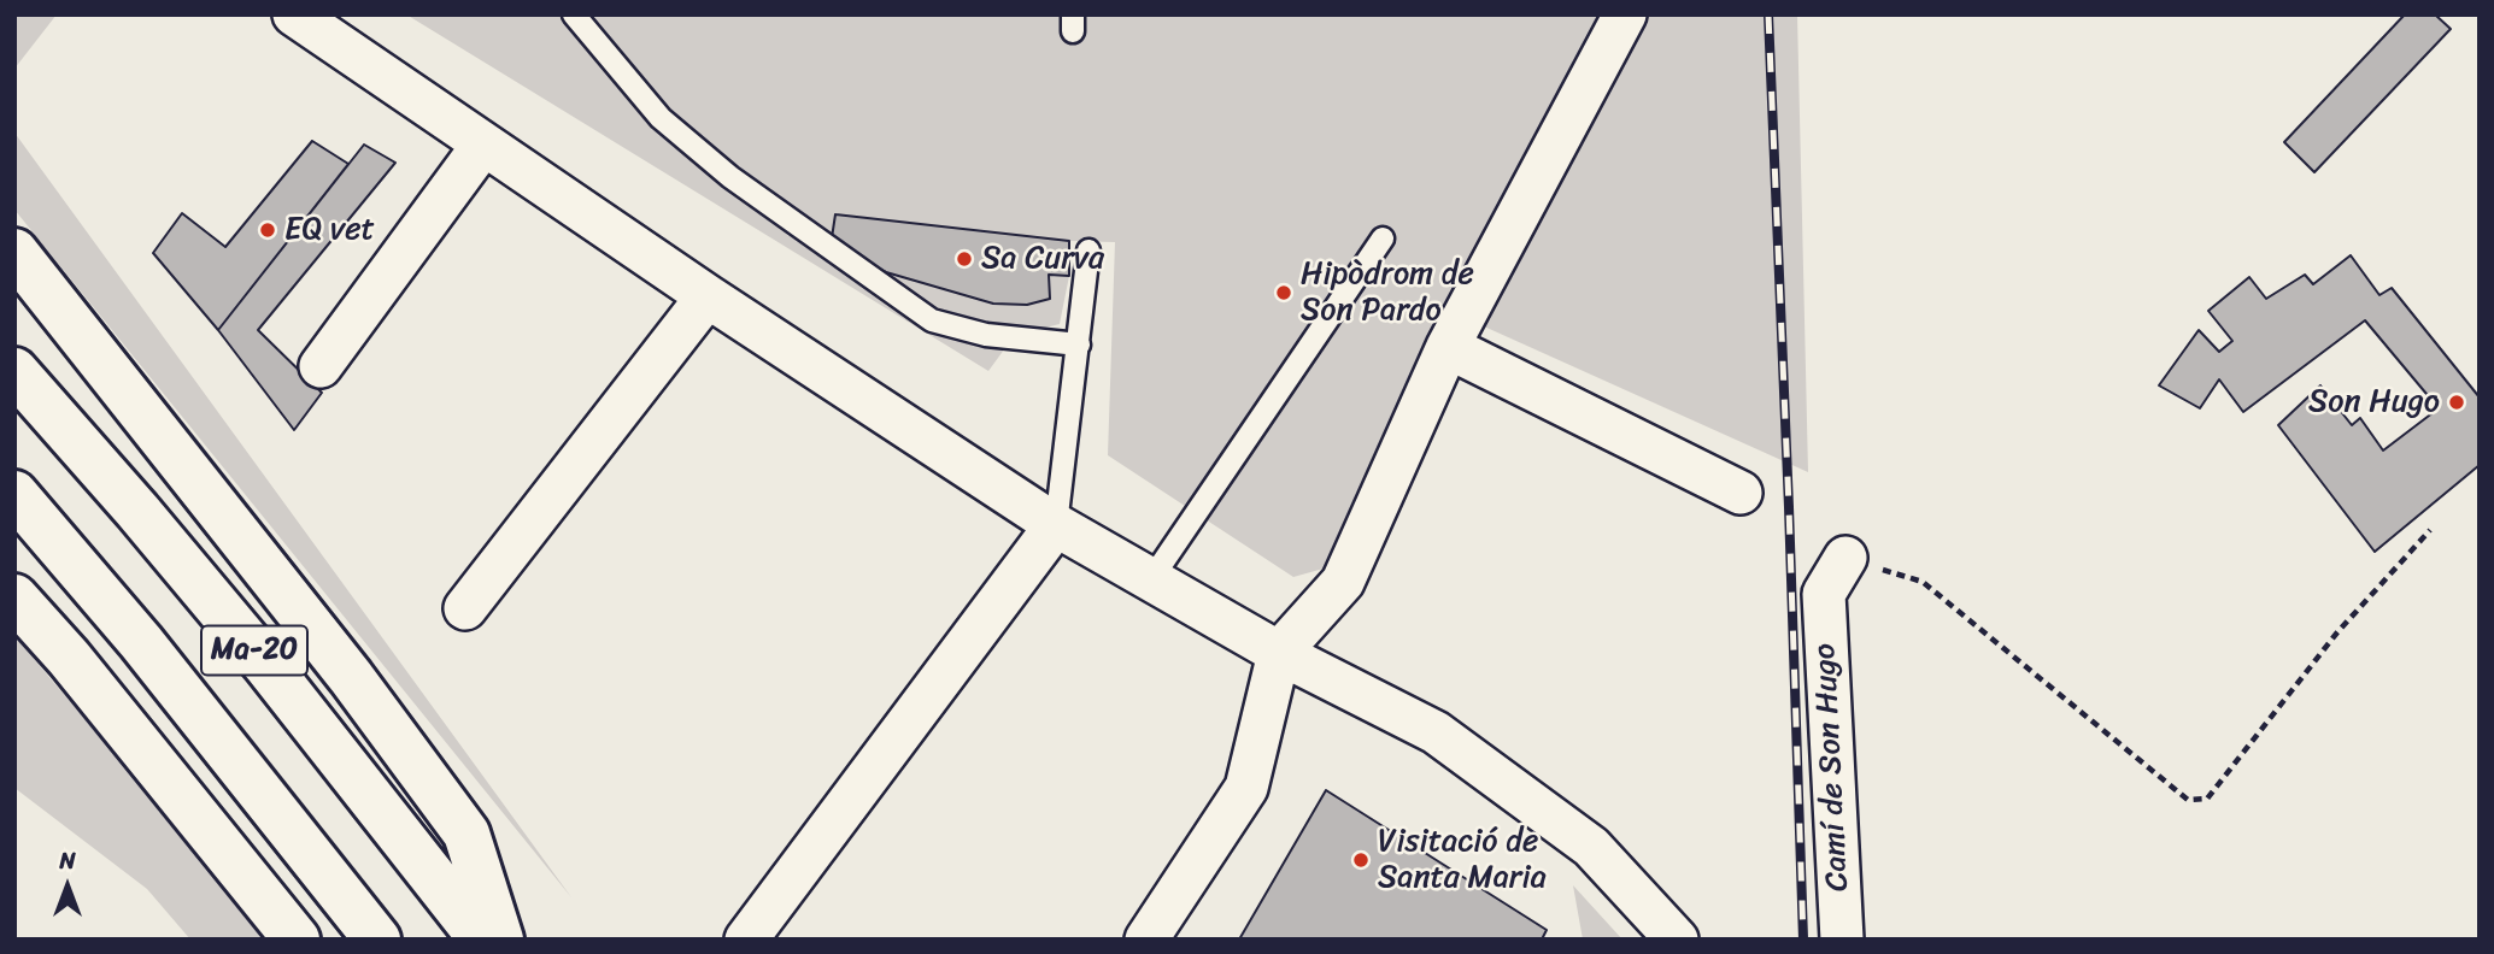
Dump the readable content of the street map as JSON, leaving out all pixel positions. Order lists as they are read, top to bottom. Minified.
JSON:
{"streets":{"highway":["Ma-20"],"street":["Camí de Son Hugo"]},"places":["EQ vet","Sa Curva","Hipòdrom de Son Pardo","Son Hugo","Visitació de Santa Maria"],"north":"top"}
